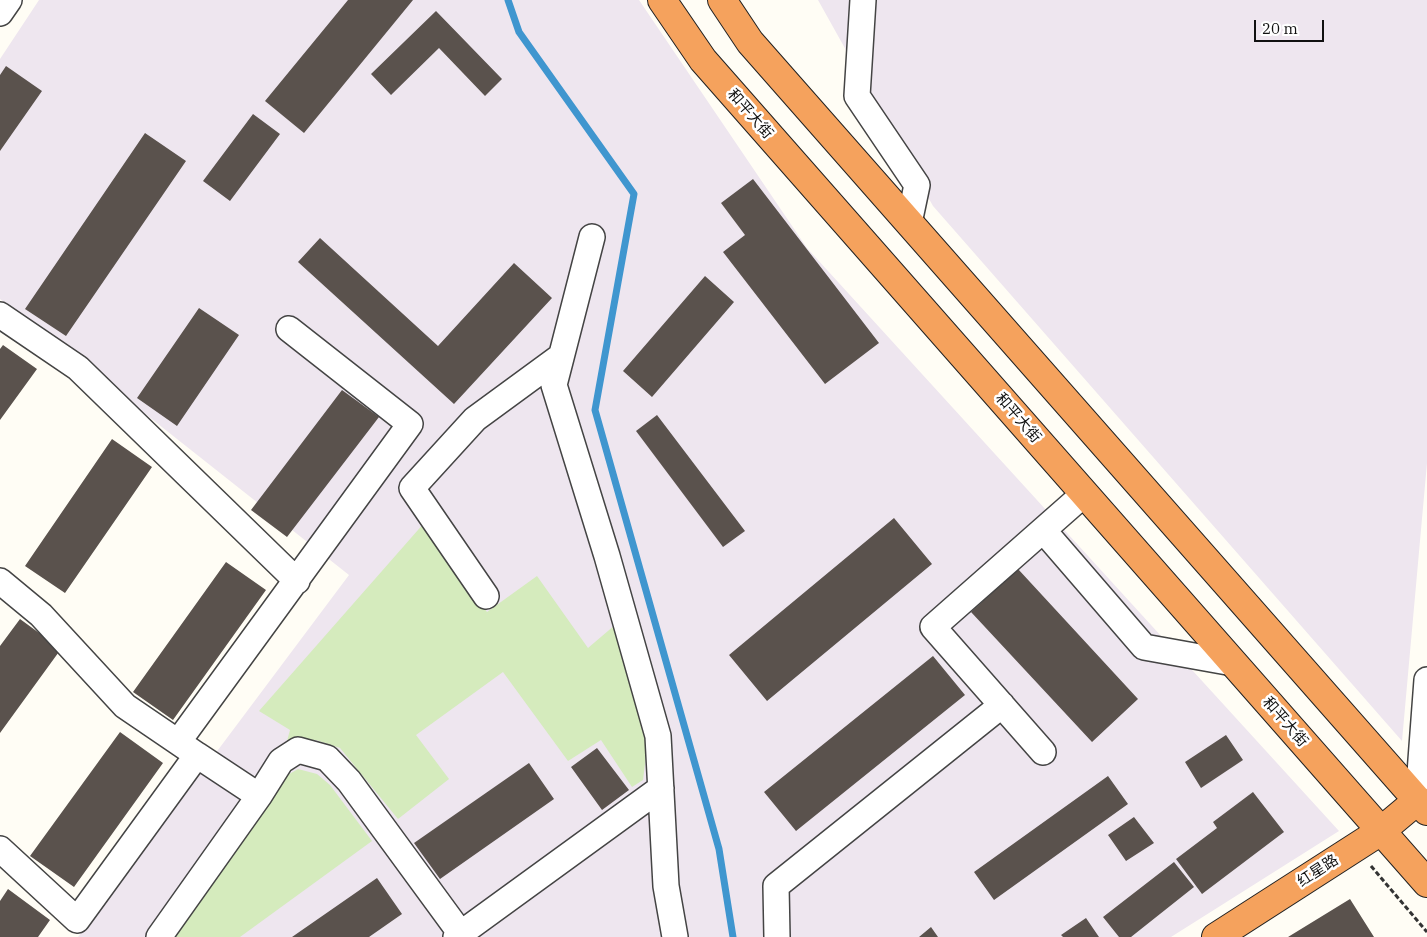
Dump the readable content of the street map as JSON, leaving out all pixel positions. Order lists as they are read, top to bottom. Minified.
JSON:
{"streets":{"highway":["和平大街","红星路"]},"crossings":[["和平大街","红星路"]],"scale_bar":"20 m"}
